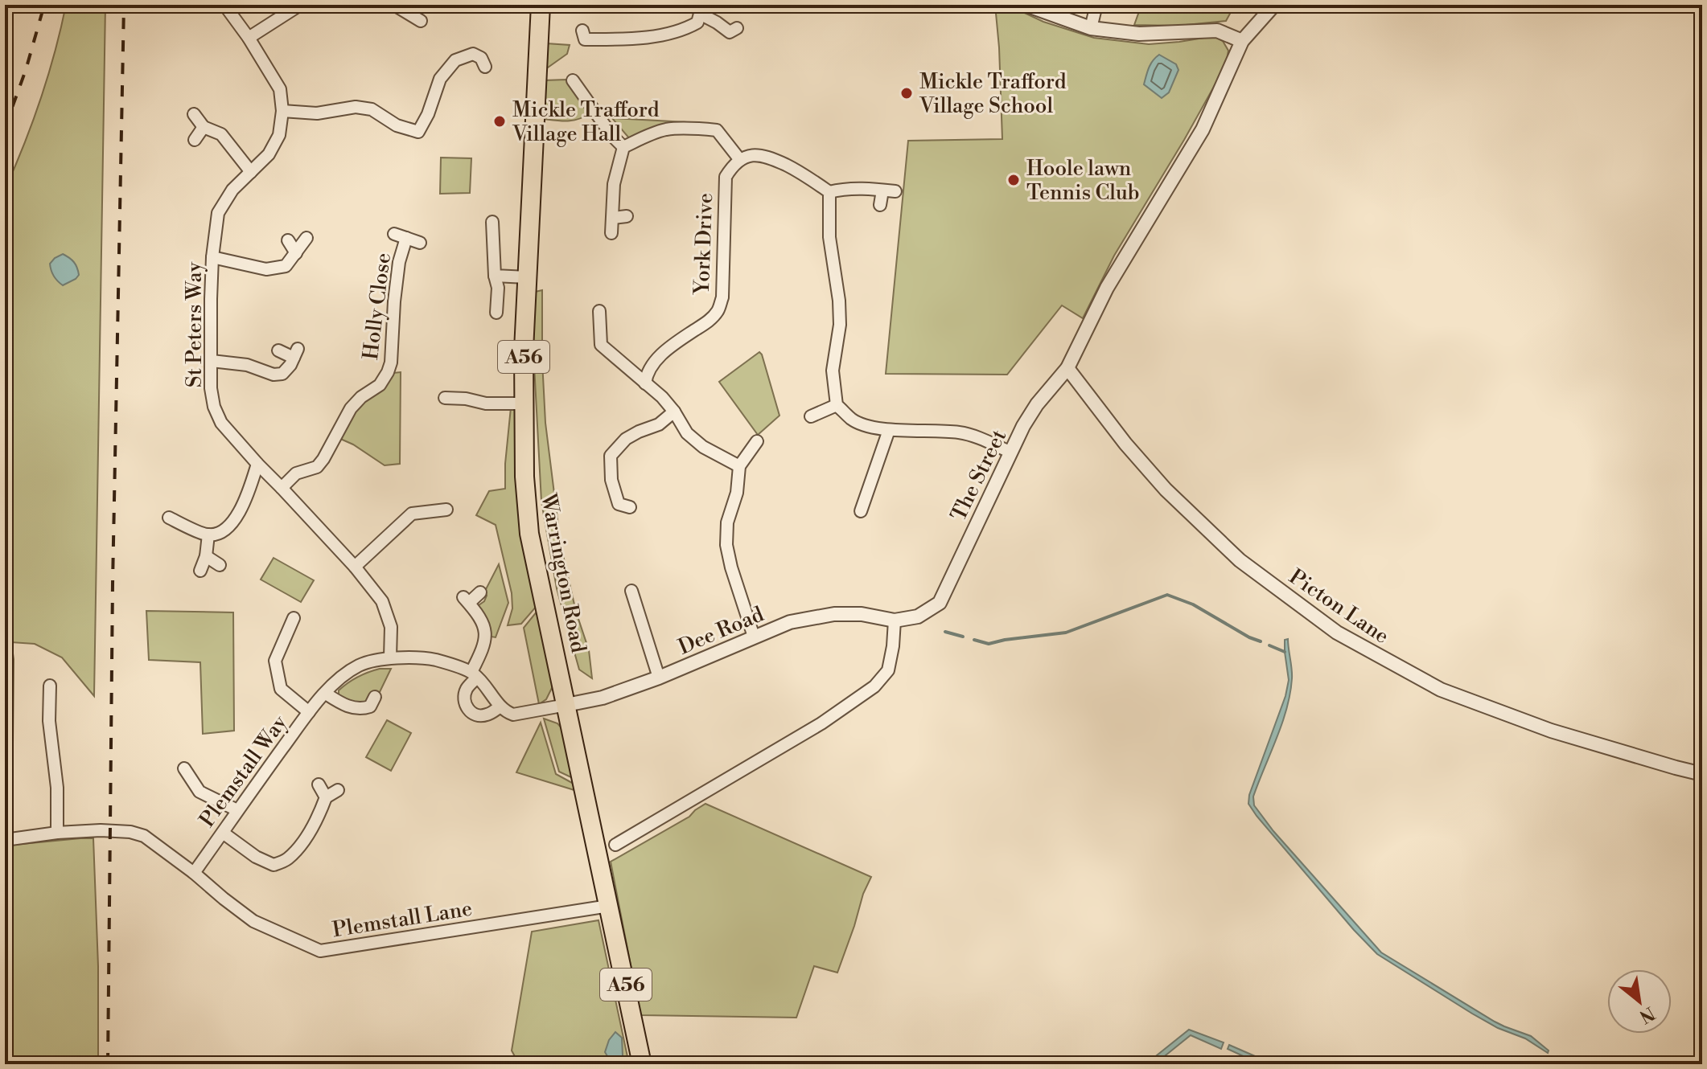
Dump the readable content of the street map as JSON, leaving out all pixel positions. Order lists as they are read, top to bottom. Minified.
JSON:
{"streets":{"main road":["A56","Warrington Road"],"street":["York Drive","Holly Close","St Peters Way","The Street","Picton Lane","Dee Road","Plemstall Way","Plemstall Lane"]},"crossings":[["Holly Close","St Peters Way"],["St Peters Way","Plemstall Way"],["The Street","Picton Lane"],["The Street","Dee Road"],["Warrington Road","Dee Road"],["Warrington Road","Plemstall Lane"],["Plemstall Way","Plemstall Lane"]],"places":["Mickle Trafford Village School","Mickle Trafford Village Hall","Hoole lawn Tennis Club"],"north":"bottom right"}
